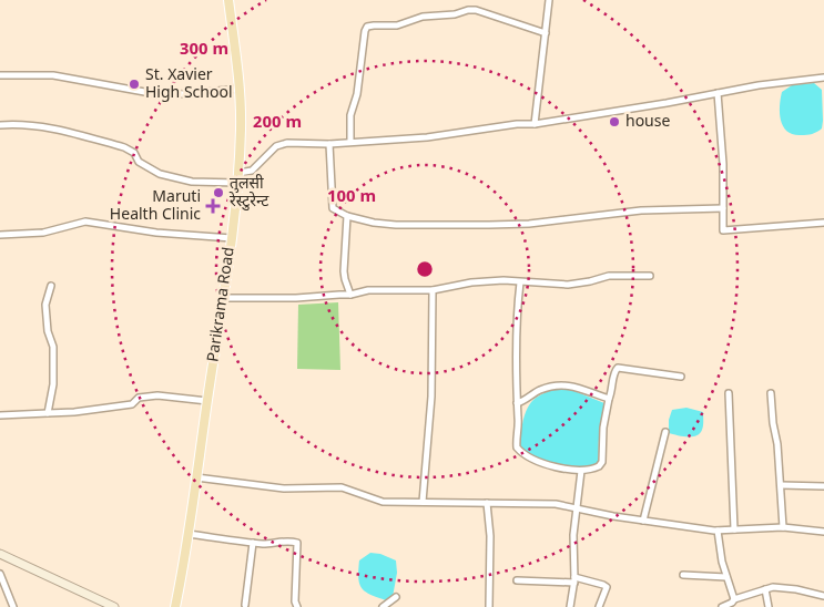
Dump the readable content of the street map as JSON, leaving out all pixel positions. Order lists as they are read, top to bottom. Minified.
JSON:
{"streets":{"main road":["Parikrama Road"]},"places":{"other":["St. Xavier High School","house","तुलसी रेस्टुरेन्ट"],"health":["Maruti Health Clinic"]},"rings":["300 m","200 m","100 m"]}
